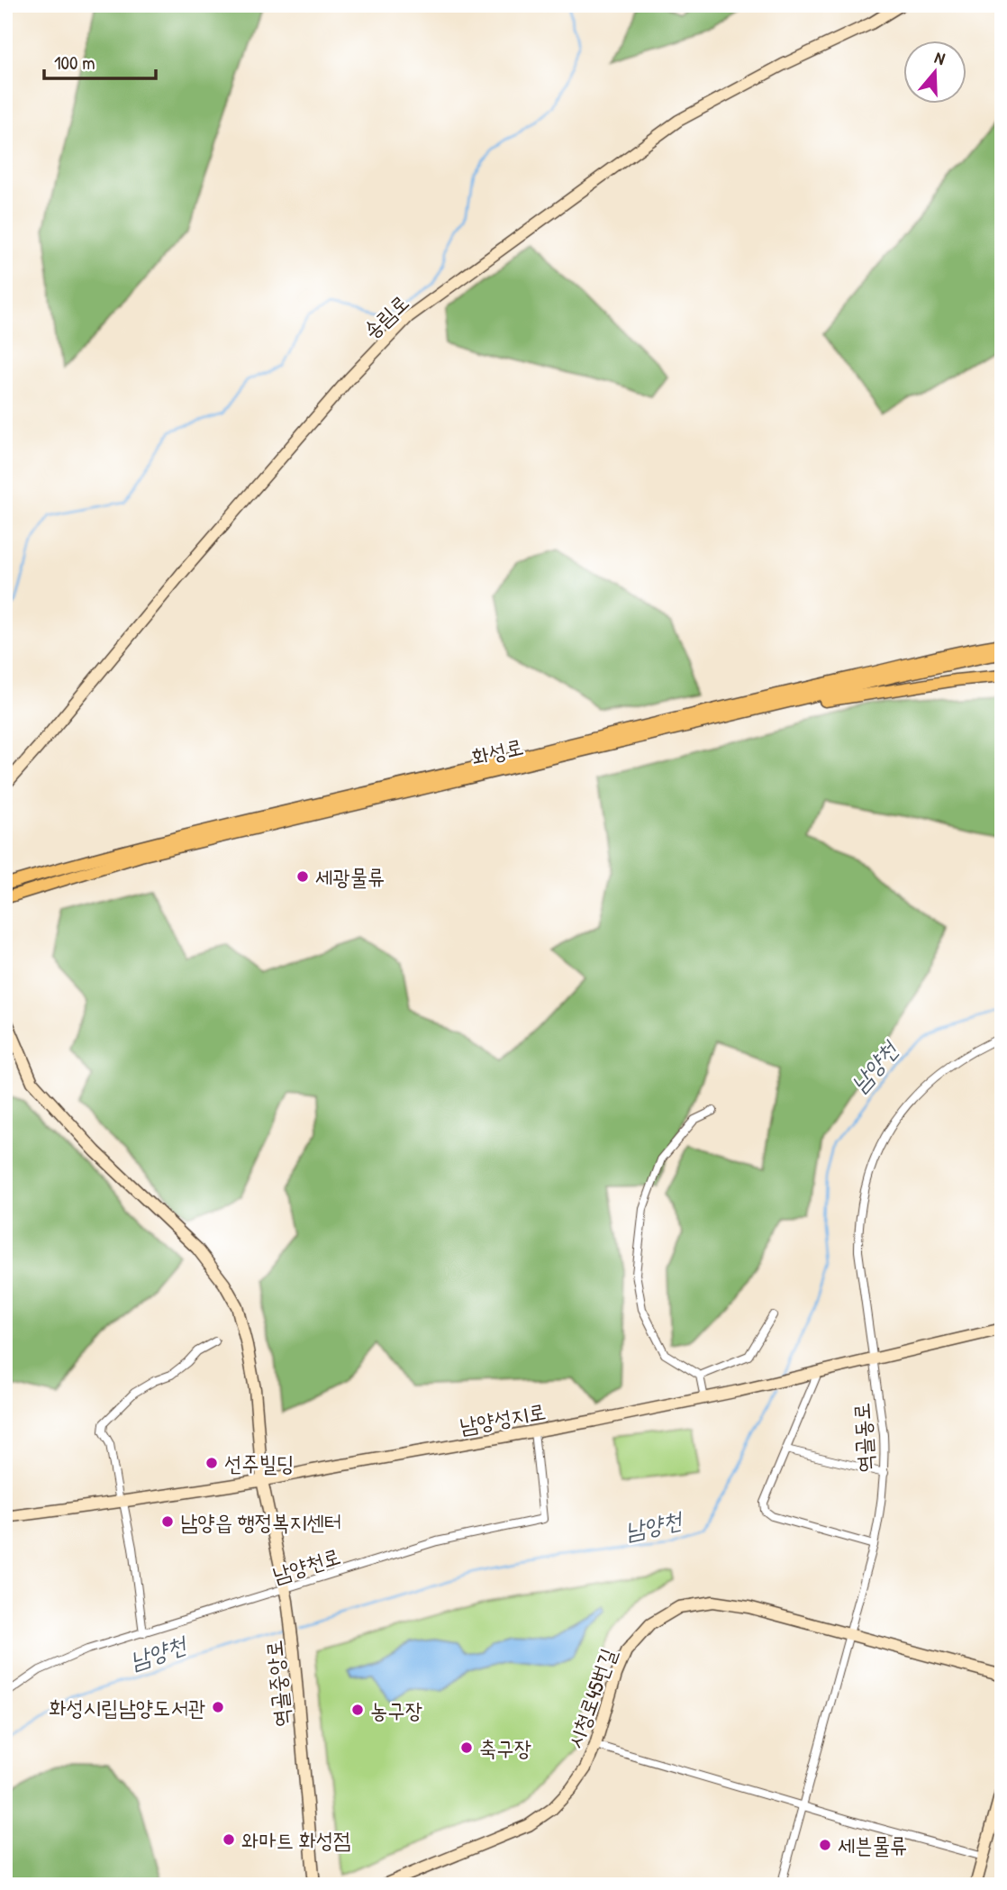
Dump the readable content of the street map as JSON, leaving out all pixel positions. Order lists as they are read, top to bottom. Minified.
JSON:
{"streets":{"main road":["송림로","화성로","남양성지로","역골중앙로","시청로45번길"],"street":["역골동로","남양천로"]},"crossings":[["남양성지로","역골동로"],["남양성지로","남양천로"],["남양성지로","역골중앙로"],["역골동로","시청로45번길"],["남양천로","역골중앙로"]],"water":["남양천"],"places":["세광물류","선주빌딩","남양읍 행정복지센터","화성시립남양도서관","농구장","축구장","와마트 화성점","세븐물류"],"scale_bar":"100 m","north":"top"}
